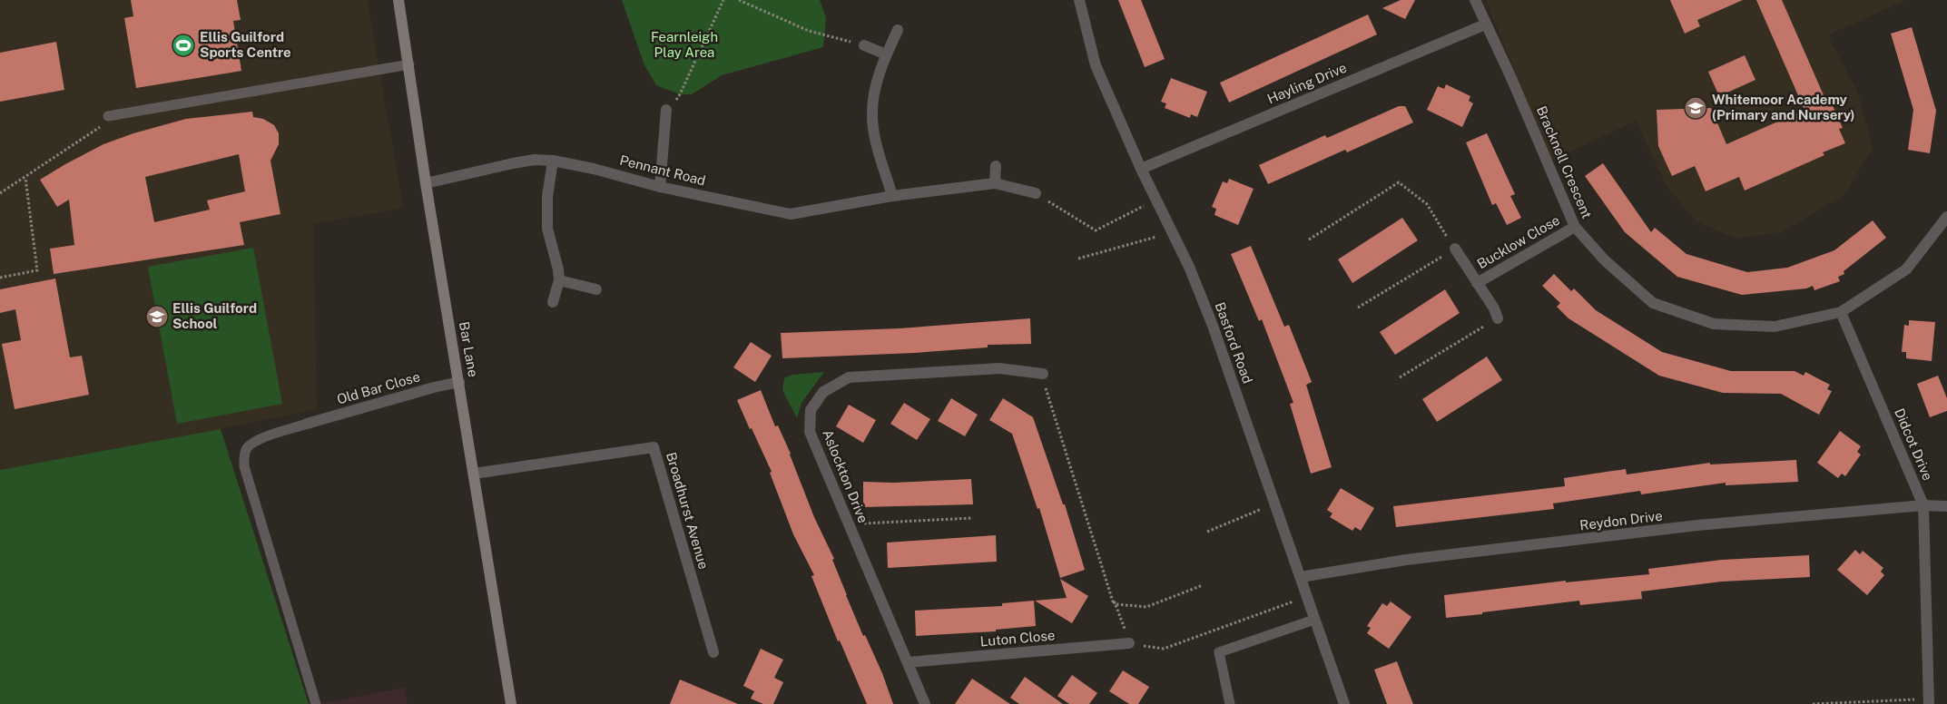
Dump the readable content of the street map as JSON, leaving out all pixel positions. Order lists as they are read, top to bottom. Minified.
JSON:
{"streets":{"street":["Hayling Drive","Bracknell Crescent","Pennant Road","Bucklow Close","Basford Road","Bar Lane","Old Bar Close","Didcot Drive","Aslockton Drive","Broadhurst Avenue","Reydon Drive","Luton Close"]},"crossings":[["Hayling Drive","Bracknell Crescent"],["Hayling Drive","Basford Road"],["Bracknell Crescent","Bucklow Close"],["Bracknell Crescent","Didcot Drive"],["Pennant Road","Bar Lane"],["Basford Road","Reydon Drive"],["Bar Lane","Old Bar Close"],["Bar Lane","Broadhurst Avenue"],["Didcot Drive","Reydon Drive"],["Aslockton Drive","Luton Close"]],"parks":["Fearnleigh Play Area"],"places":{"sports":["Ellis Guilford Sports Centre"],"school or university":["Whitemoor Academy (Primary and Nursery)","Ellis Guilford School"]}}
